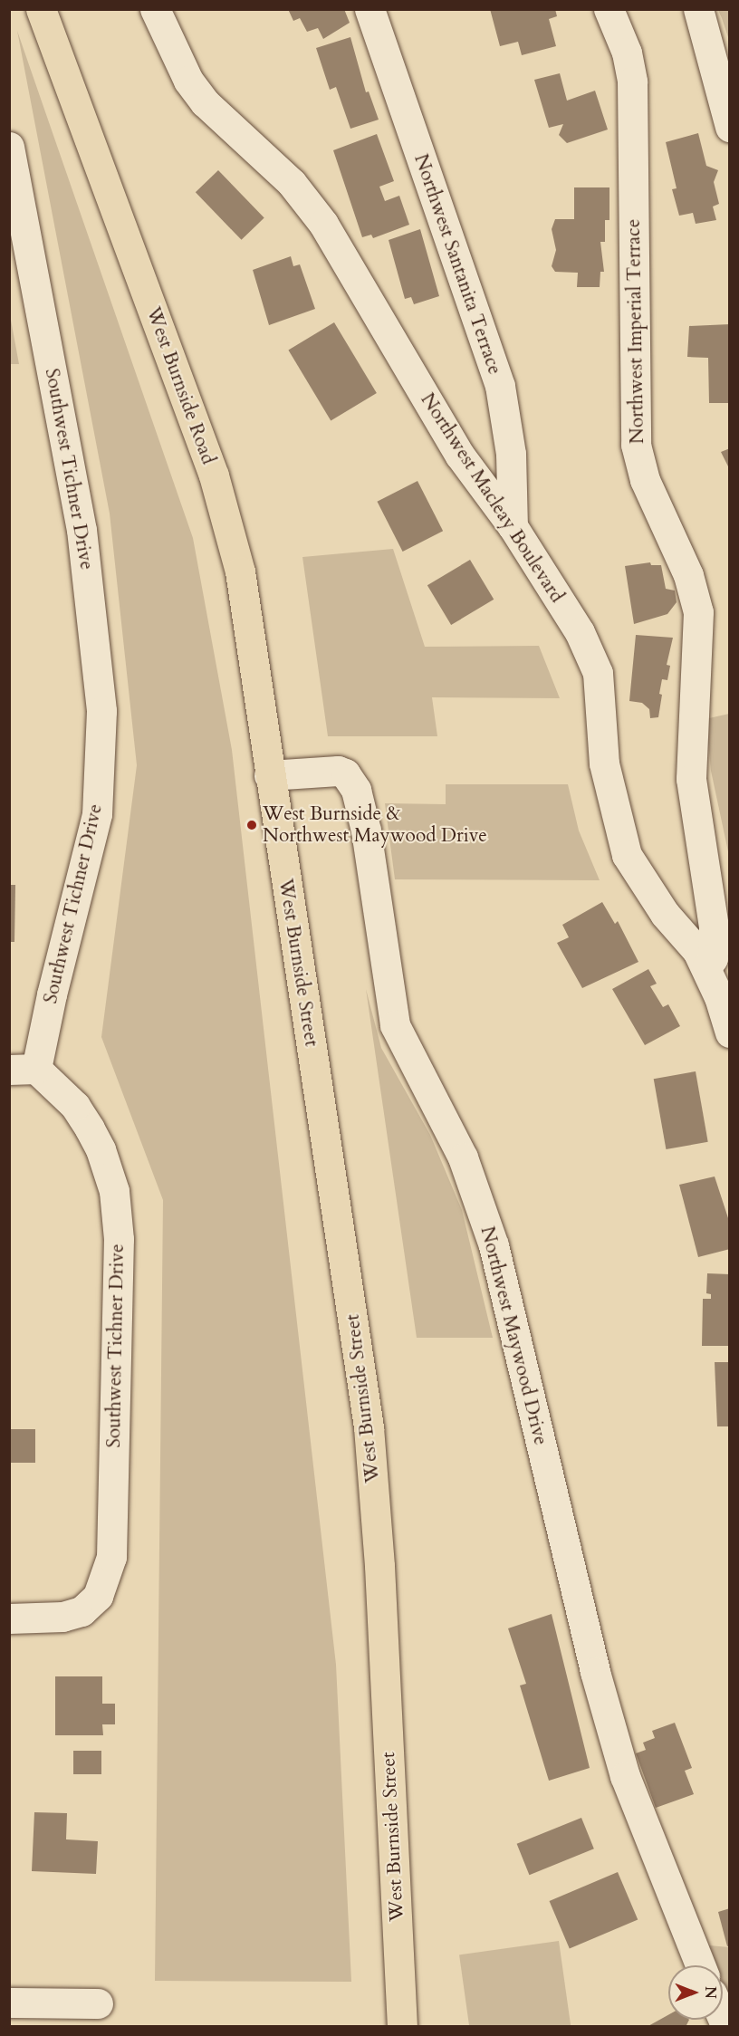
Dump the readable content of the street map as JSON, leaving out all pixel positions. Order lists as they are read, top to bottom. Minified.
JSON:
{"streets":{"main road":["West Burnside Road","West Burnside Street"],"street":["Northwest Santanita Terrace","Northwest Imperial Terrace","Southwest Tichner Drive","Northwest Macleay Boulevard","Northwest Maywood Drive"]},"crossings":[["Northwest Santanita Terrace","Northwest Macleay Boulevard"],["Northwest Imperial Terrace","Northwest Macleay Boulevard"],["West Burnside Road","West Burnside Street"],["West Burnside Road","Northwest Maywood Drive"],["West Burnside Street","Northwest Maywood Drive"]],"places":["West Burnside & Northwest Maywood Drive"],"north":"right"}
